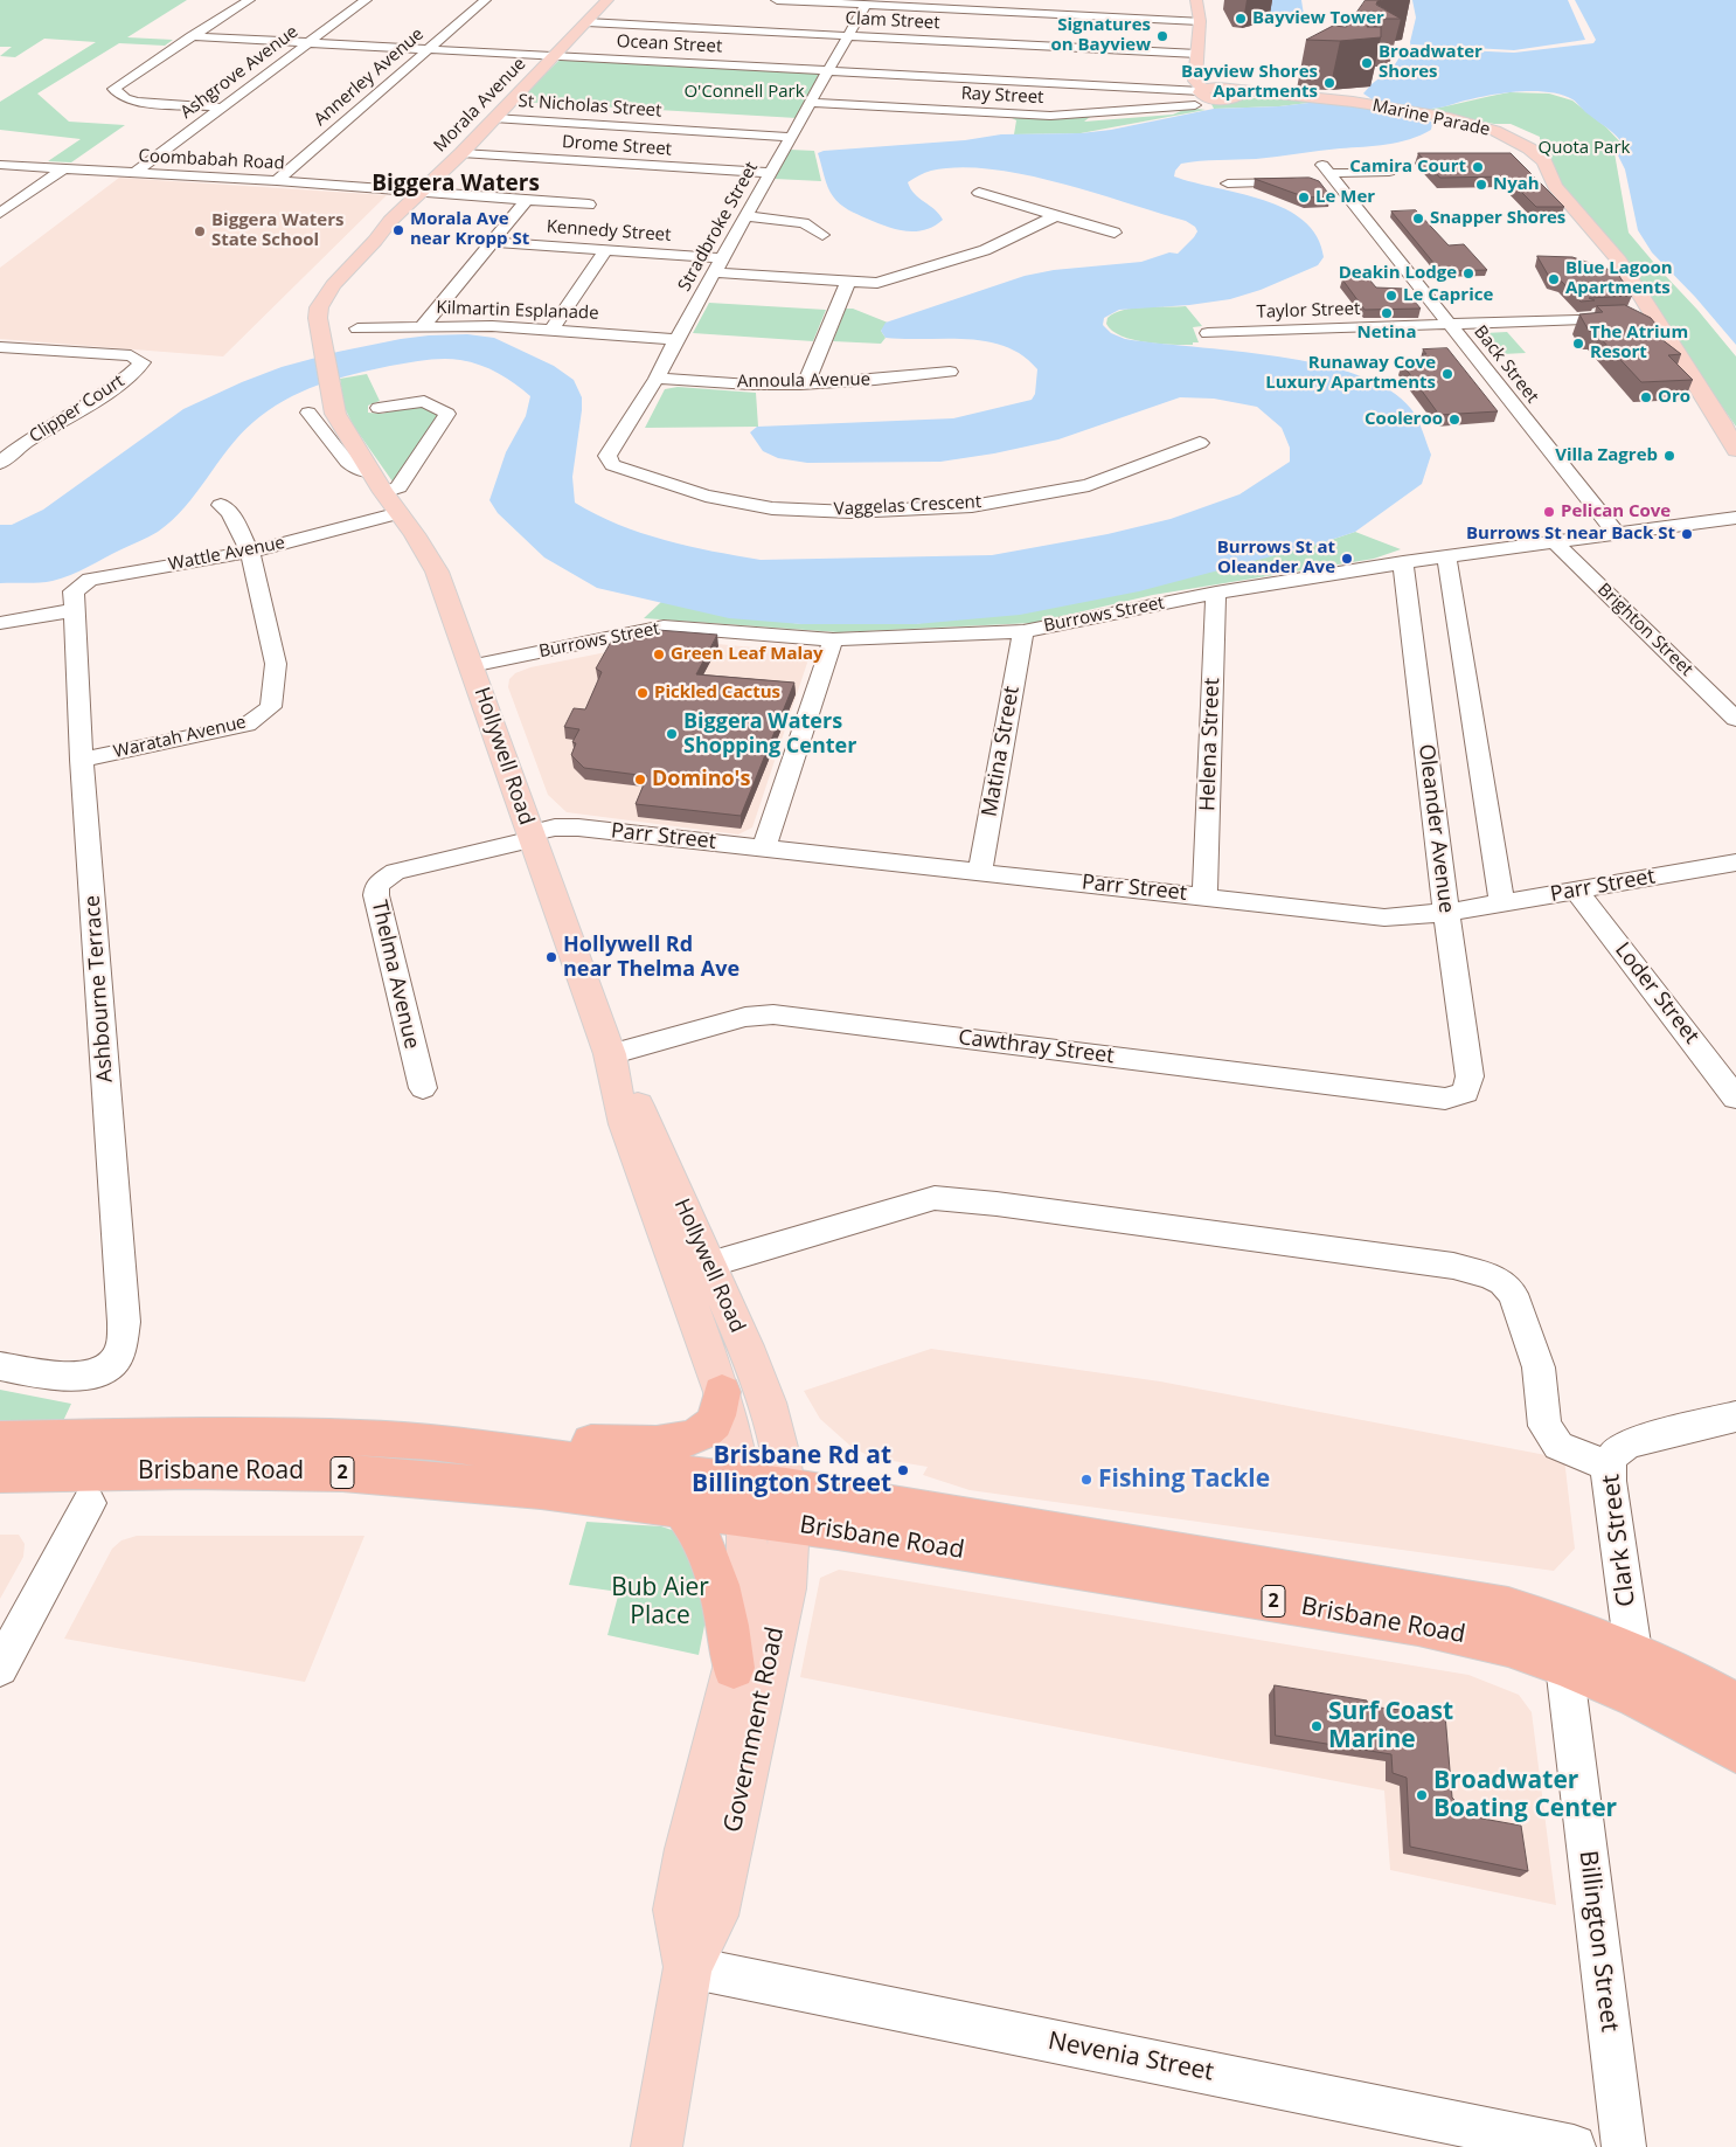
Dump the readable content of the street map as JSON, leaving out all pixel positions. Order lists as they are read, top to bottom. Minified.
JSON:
{"streets":{"highway":["Brisbane Road","2"],"main road":["Morala Avenue","Marine Parade","Hollywell Road","Government Road"],"street":["Clam Street","Ocean Street","Ashgrove Avenue","Annerley Avenue","Ray Street","St Nicholas Street","Drome Street","Coombabah Road","Stradbroke Street","Kennedy Street","Kilmartin Esplanade","Taylor Street","Back Street","Annoula Avenue","Clipper Court","Vaggelas Crescent","Wattle Avenue","Burrows Street","Brighton Street","Waratah Avenue","Helena Street","Matina Street","Oleander Avenue","Parr Street","Thelma Avenue","Ashbourne Terrace","Loder Street","Cawthray Street","Clark Street","Billington Street","Nevenia Street"]},"crossings":[["Clam Street","Morala Avenue"],["Clam Street","Stradbroke Street"],["Ocean Street","Ashgrove Avenue"],["Ocean Street","Annerley Avenue"],["Ocean Street","Ray Street"],["Ocean Street","Morala Avenue"],["Ocean Street","Marine Parade"],["Ocean Street","Stradbroke Street"],["Ashgrove Avenue","Coombabah Road"],["Annerley Avenue","Coombabah Road"],["Ray Street","Marine Parade"],["Ray Street","Stradbroke Street"],["Morala Avenue","St Nicholas Street"],["Morala Avenue","Drome Street"],["Morala Avenue","Coombabah Road"],["Morala Avenue","Hollywell Road"],["St Nicholas Street","Stradbroke Street"],["Marine Parade","Taylor Street"],["Drome Street","Stradbroke Street"],["Stradbroke Street","Kennedy Street"],["Stradbroke Street","Kilmartin Esplanade"],["Stradbroke Street","Annoula Avenue"],["Stradbroke Street","Vaggelas Crescent"],["Taylor Street","Back Street"],["Back Street","Burrows Street"],["Wattle Avenue","Waratah Avenue"],["Wattle Avenue","Hollywell Road"],["Wattle Avenue","Ashbourne Terrace"],["Burrows Street","Brighton Street"],["Burrows Street","Helena Street"],["Burrows Street","Matina Street"],["Burrows Street","Hollywell Road"],["Burrows Street","Oleander Avenue"],["Waratah Avenue","Ashbourne Terrace"],["Helena Street","Parr Street"],["Matina Street","Parr Street"],["Hollywell Road","Parr Street"],["Hollywell Road","Thelma Avenue"],["Hollywell Road","Cawthray Street"],["Hollywell Road","Brisbane Road"],["Hollywell Road","Government Road"],["Oleander Avenue","Parr Street"],["Oleander Avenue","Cawthray Street"],["Parr Street","Thelma Avenue"],["Parr Street","Loder Street"],["Brisbane Road","Clark Street"],["Brisbane Road","Government Road"],["Brisbane Road","Billington Street"],["Government Road","Nevenia Street"]],"districts":["Biggera Waters"],"parks":["O'Connell Park","Quota Park","Bub Aier Place"],"places":["Bayview Tower","Signatures on Bayview","Broadwater Shores","Bayview Shores Apartments","Camira Court","Nyah","Le Mer","Snapper Shores","Morala Ave near Kropp St","Biggera Waters State School","Deakin Lodge","Blue Lagoon Apartments","Le Caprice","Netina","The Atrium Resort","Runaway Cove Luxury Apartments","Oro","Cooleroo","Villa Zagreb","Pelican Cove","Burrows St near Back St","Burrows St at Oleander Ave","Green Leaf Malay","Pickled Cactus","Biggera Waters Shopping Center","Domino's","Hollywell Rd near Thelma Ave","Brisbane Rd at Billington Street","Fishing Tackle","Surf Coast Marine","Broadwater Boating Center"]}
